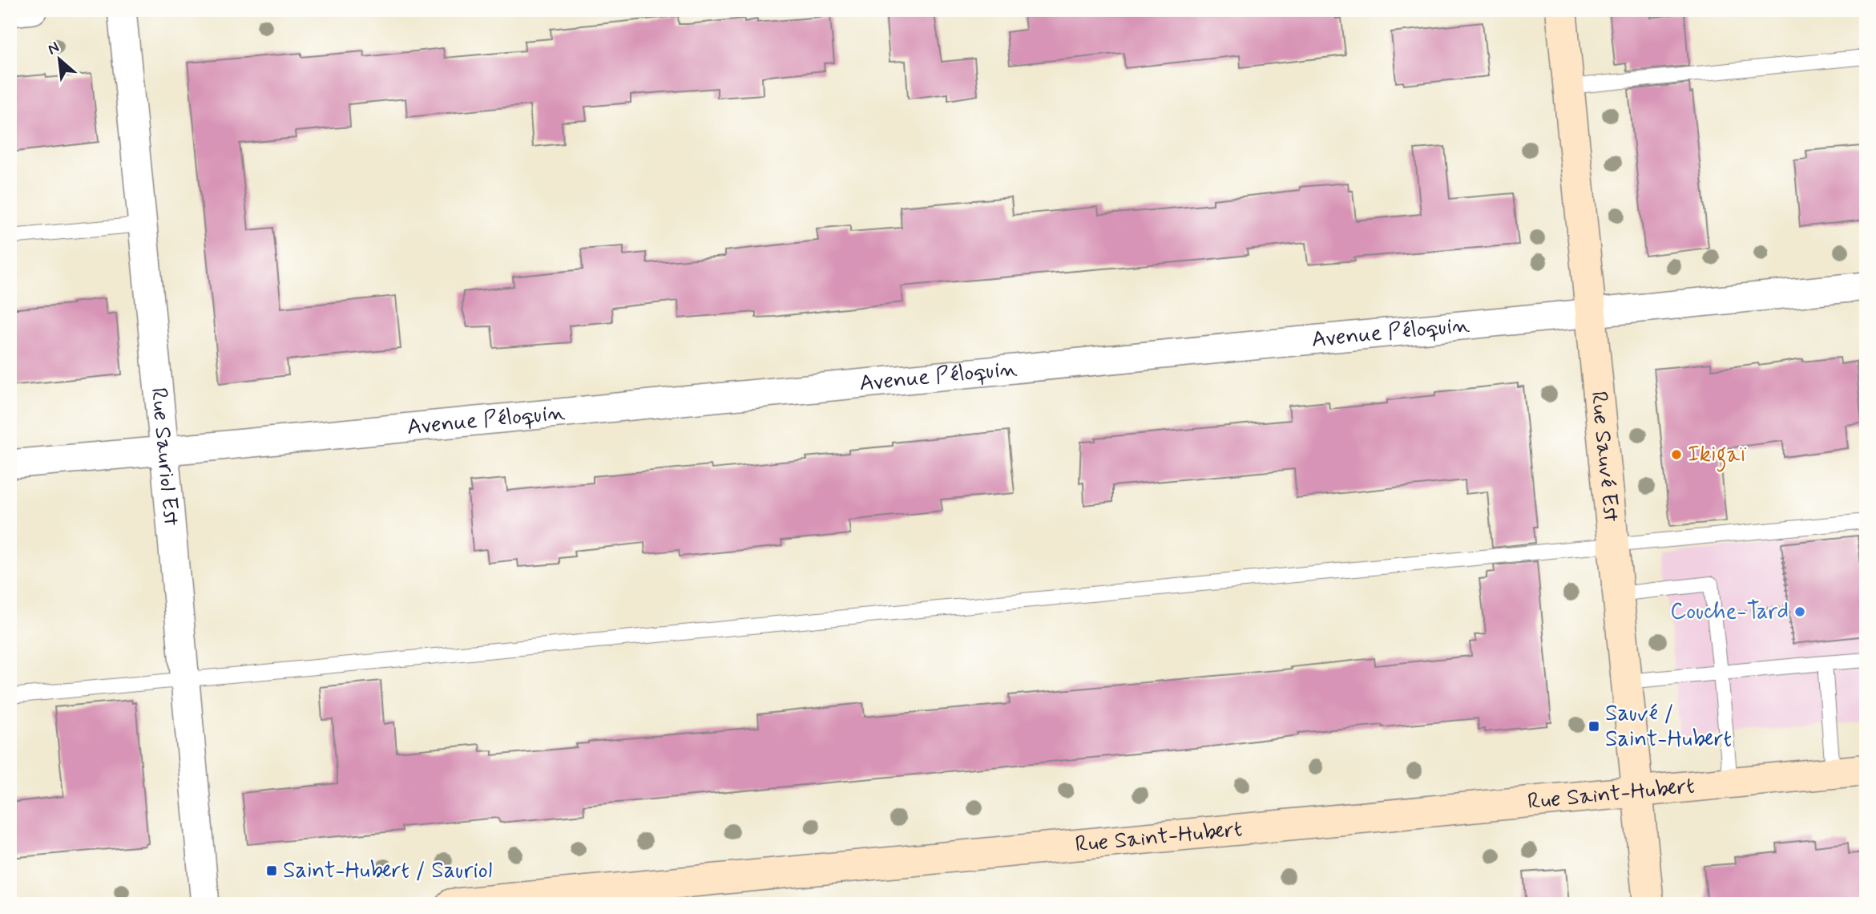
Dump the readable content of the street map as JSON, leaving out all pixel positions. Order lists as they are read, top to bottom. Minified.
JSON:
{"streets":{"main road":["Rue Sauvé Est","Rue Saint-Hubert"],"street":["Avenue Péloquin","Rue Sauriol Est"]},"crossings":[["Avenue Péloquin","Rue Sauriol Est"],["Avenue Péloquin","Rue Sauvé Est"],["Rue Sauvé Est","Rue Saint-Hubert"]],"places":{"other":["Ikigaï","Couche-Tard"],"transit":["Sauvé / Saint-Hubert","Saint-Hubert / Sauriol"]},"north":"top left"}
